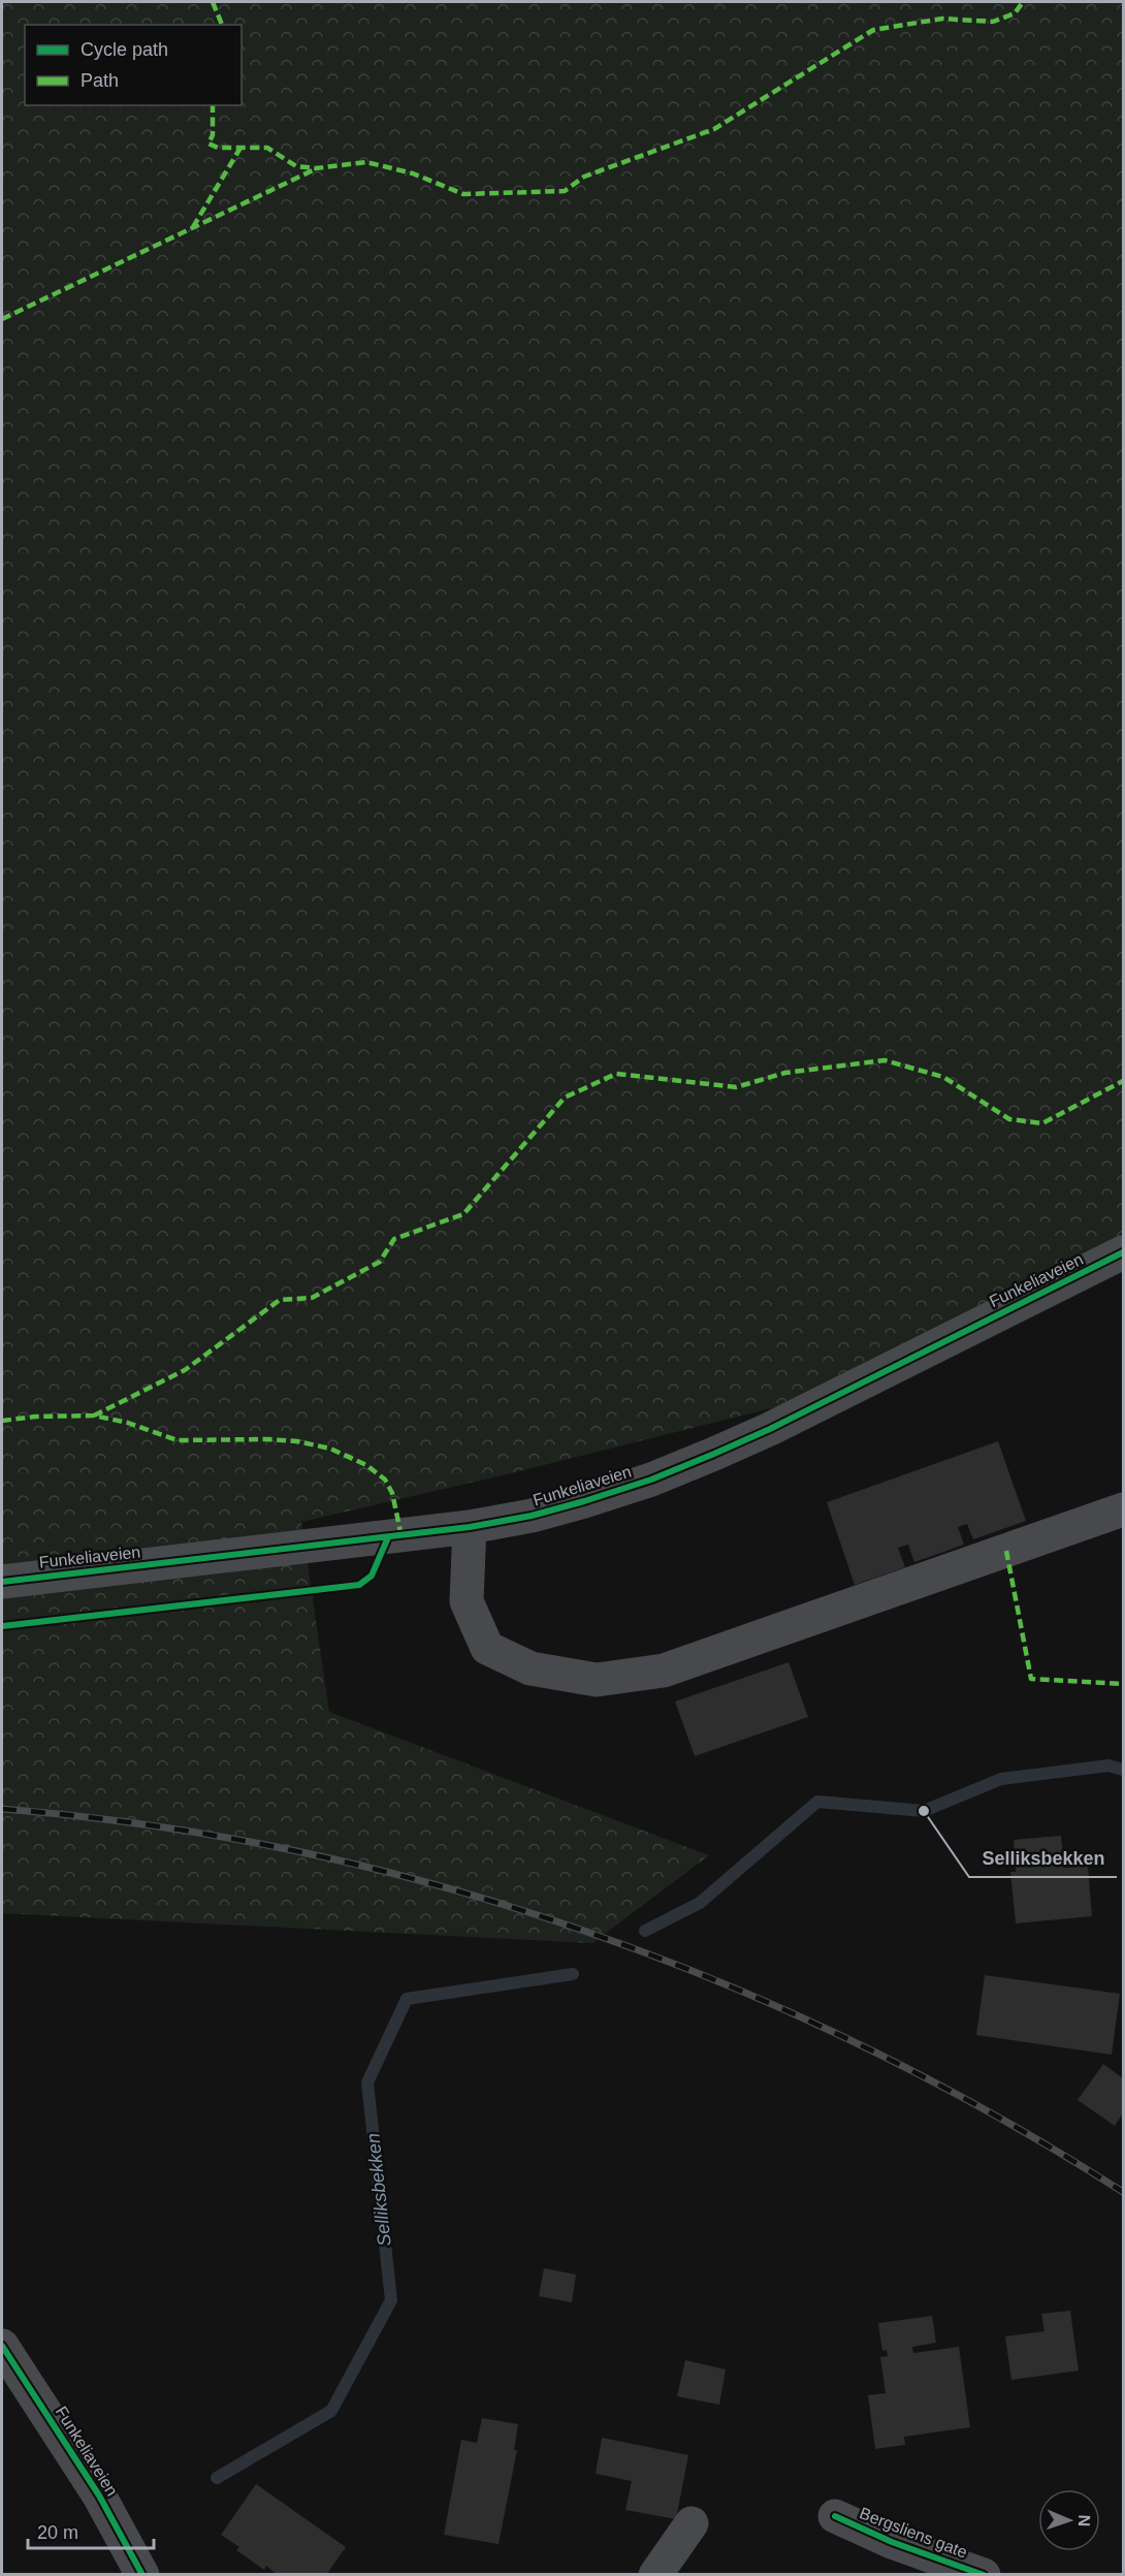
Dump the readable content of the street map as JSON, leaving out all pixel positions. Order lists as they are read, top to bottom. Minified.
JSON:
{"streets":{"street":["Funkeliaveien","Bergsliens gate"]},"water":["Selliksbekken"],"places":["Selliksbekken"],"legend":["Cycle path","Path"],"scale_bar":"20 m","north":"right"}
